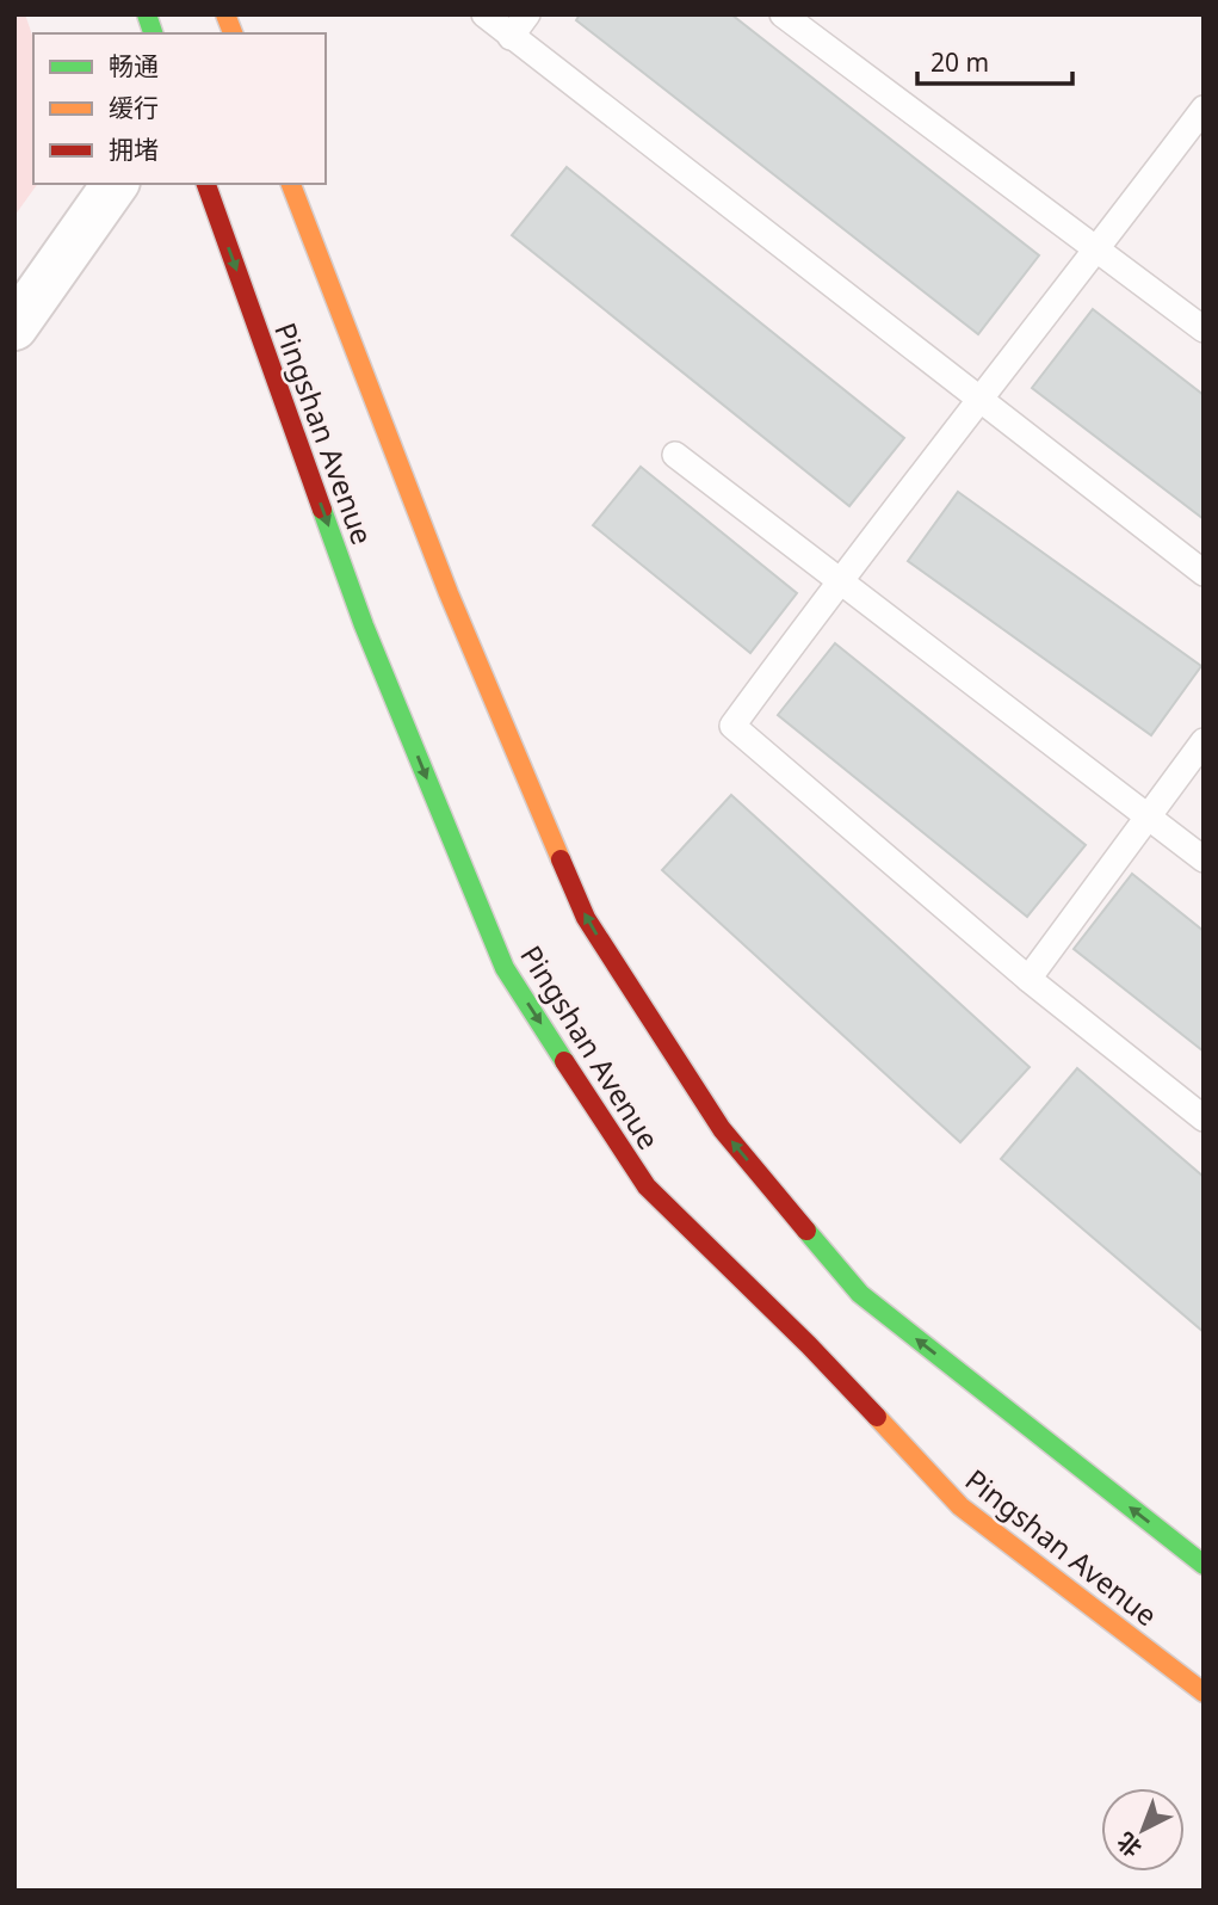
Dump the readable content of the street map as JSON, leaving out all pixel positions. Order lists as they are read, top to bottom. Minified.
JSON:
{"streets":{"main road":["Pingshan Avenue"]},"legend":["畅通","缓行","拥堵"],"scale_bar":"20 m","north":"bottom left"}
